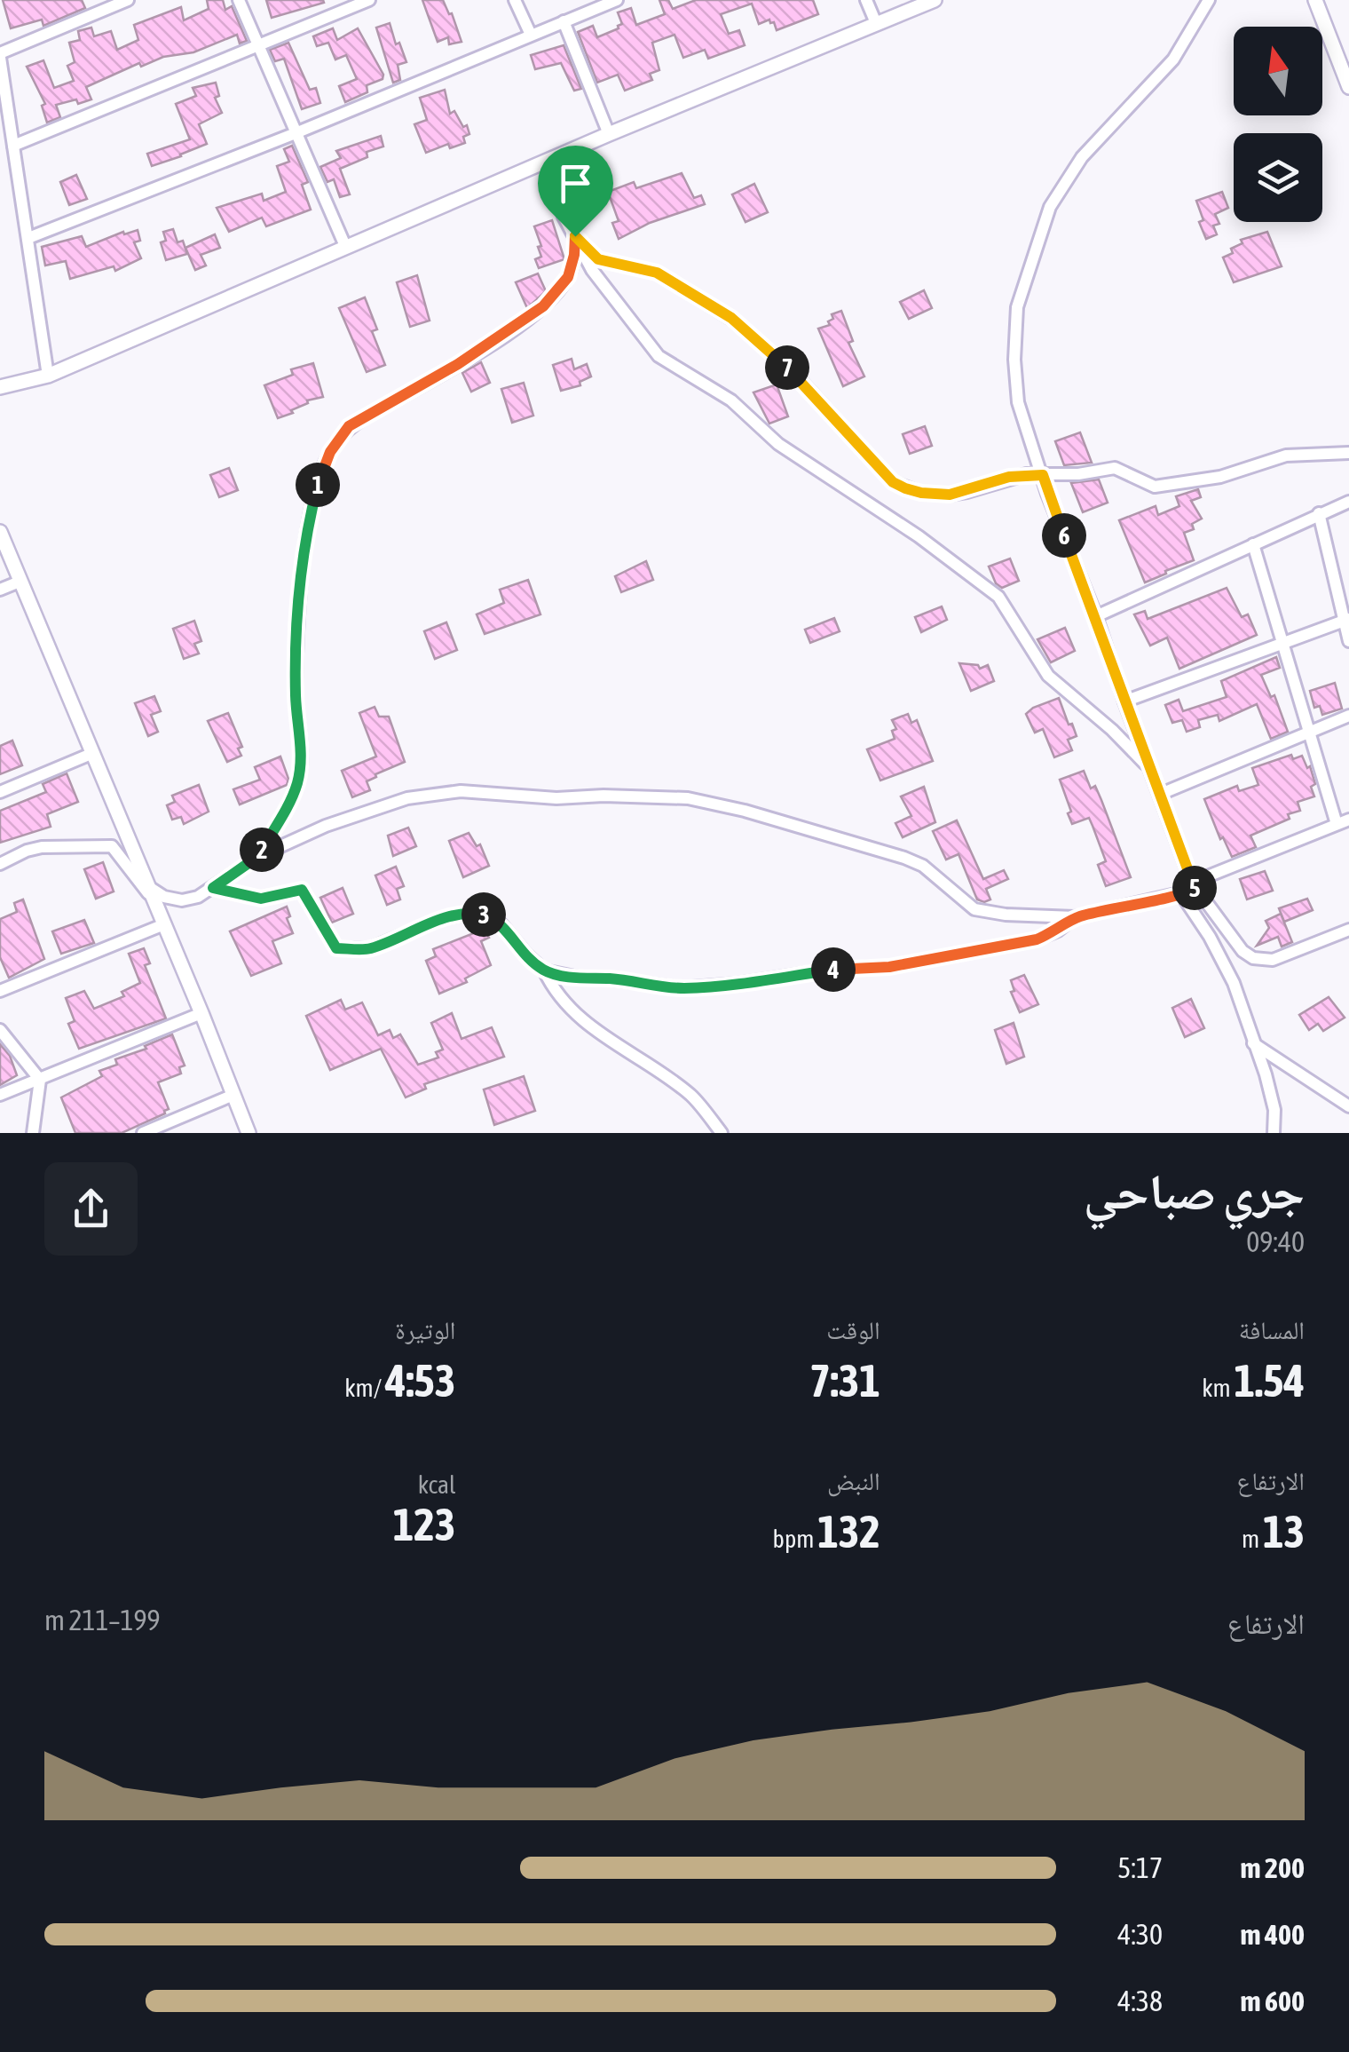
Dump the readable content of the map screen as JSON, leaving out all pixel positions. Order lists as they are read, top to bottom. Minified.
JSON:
{"north":"top","page":{"pins":["7","1","6","2","5","3","4"],"heading":["جري صباحي","09:40"],"stats":[["المسافة","1.54 km"],["الوقت","7:31"],["الوتيرة","4:53 /km"],["الارتفاع","13 m"],["النبض","132 bpm"],["kcal","123"]],"chart":["الارتفاع","199–211 m"],"list":[{"name":"200 m","note":"5:17"},{"name":"400 m","note":"4:30"},{"name":"600 m","note":"4:38"}]}}
